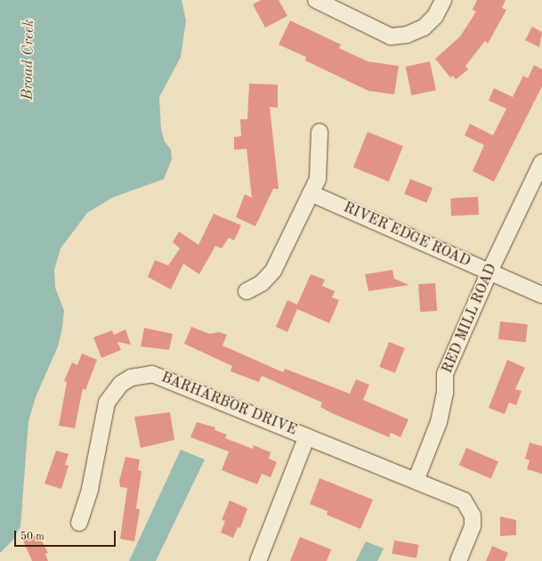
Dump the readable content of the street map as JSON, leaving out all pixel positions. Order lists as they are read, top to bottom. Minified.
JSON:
{"streets":{"street":["RIVER EDGE ROAD","RED MILL ROAD","BARHARBOR DRIVE"]},"crossings":[["RIVER EDGE ROAD","RED MILL ROAD"],["RED MILL ROAD","BARHARBOR DRIVE"]],"water":["Broad Creek"],"scale_bar":"50 m"}
